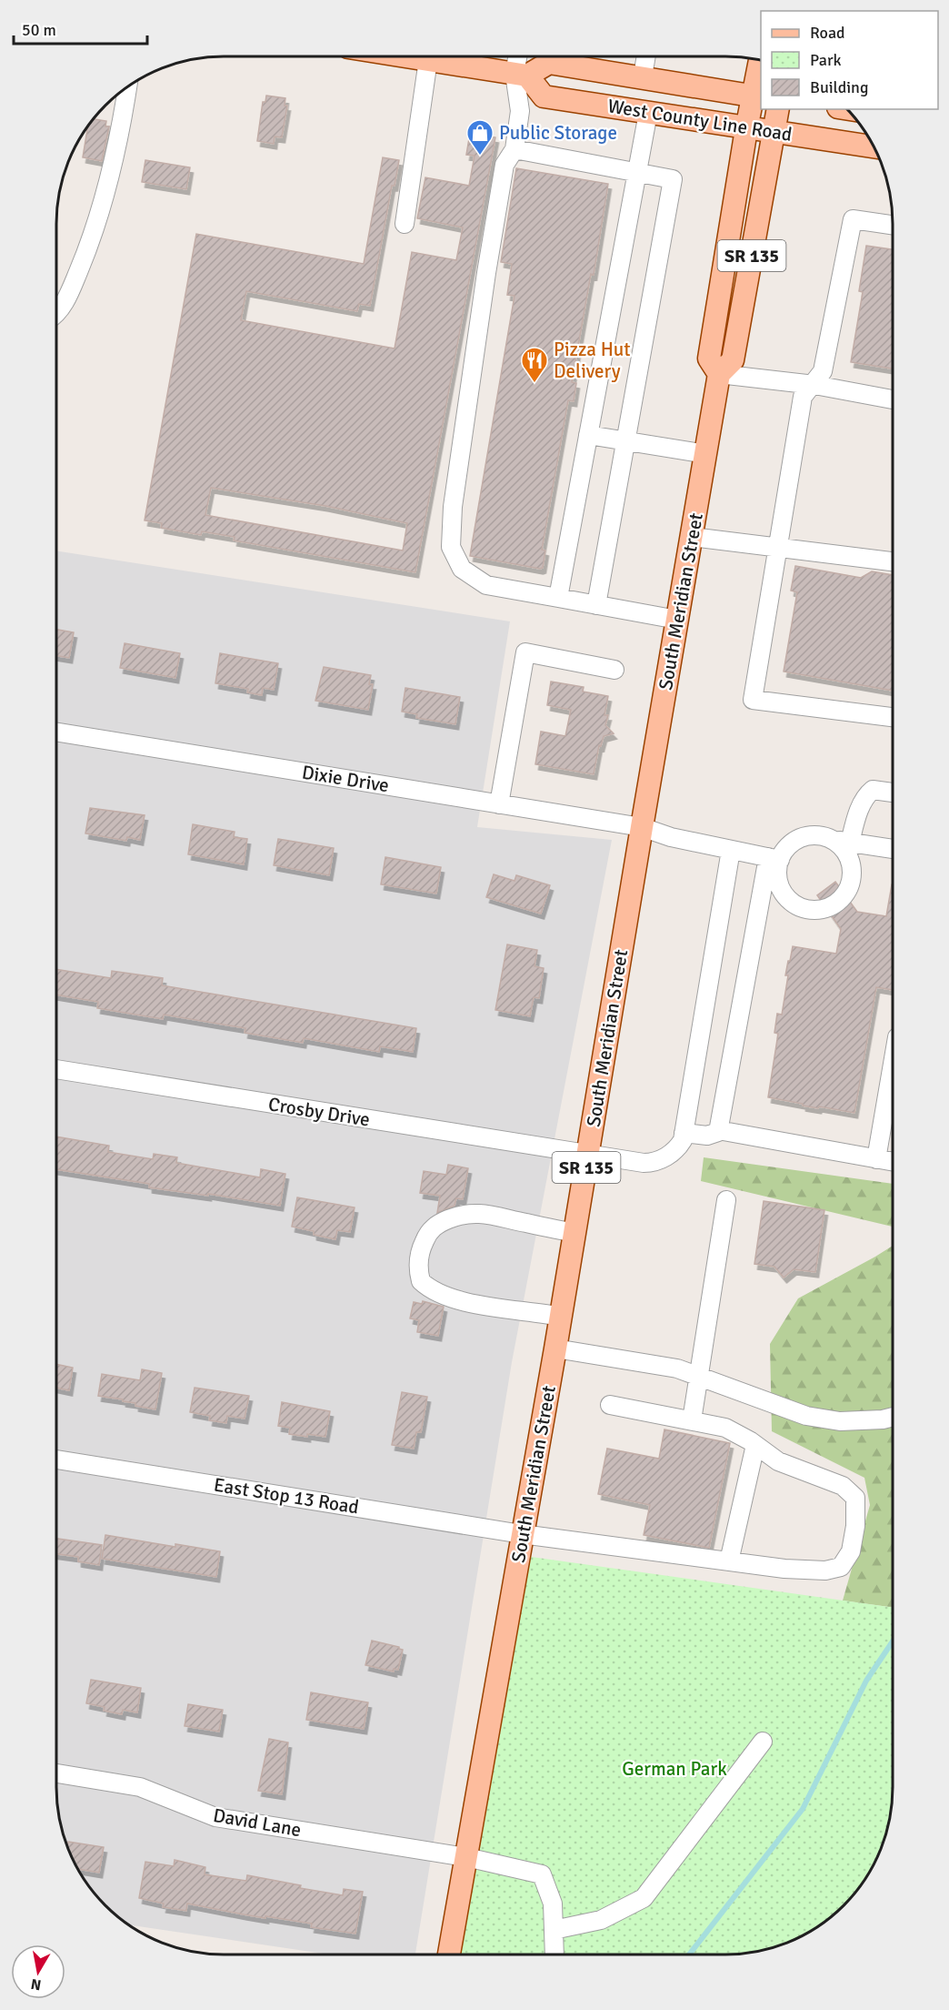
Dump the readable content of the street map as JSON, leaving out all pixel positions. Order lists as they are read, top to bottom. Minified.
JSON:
{"streets":{"main road":["West County Line Road","SR 135","South Meridian Street"],"street":["Dixie Drive","Crosby Drive","East Stop 13 Road","David Lane"]},"crossings":[["West County Line Road","SR 135"],["West County Line Road","South Meridian Street"],["SR 135","South Meridian Street"],["South Meridian Street","Dixie Drive"],["South Meridian Street","Crosby Drive"],["South Meridian Street","East Stop 13 Road"],["South Meridian Street","David Lane"]],"parks":["German Park"],"places":{"shop":["Public Storage"],"restaurant":["Pizza Hut Delivery"]},"legend":["Road","Park","Building"],"scale_bar":"50 m","north":"bottom"}
